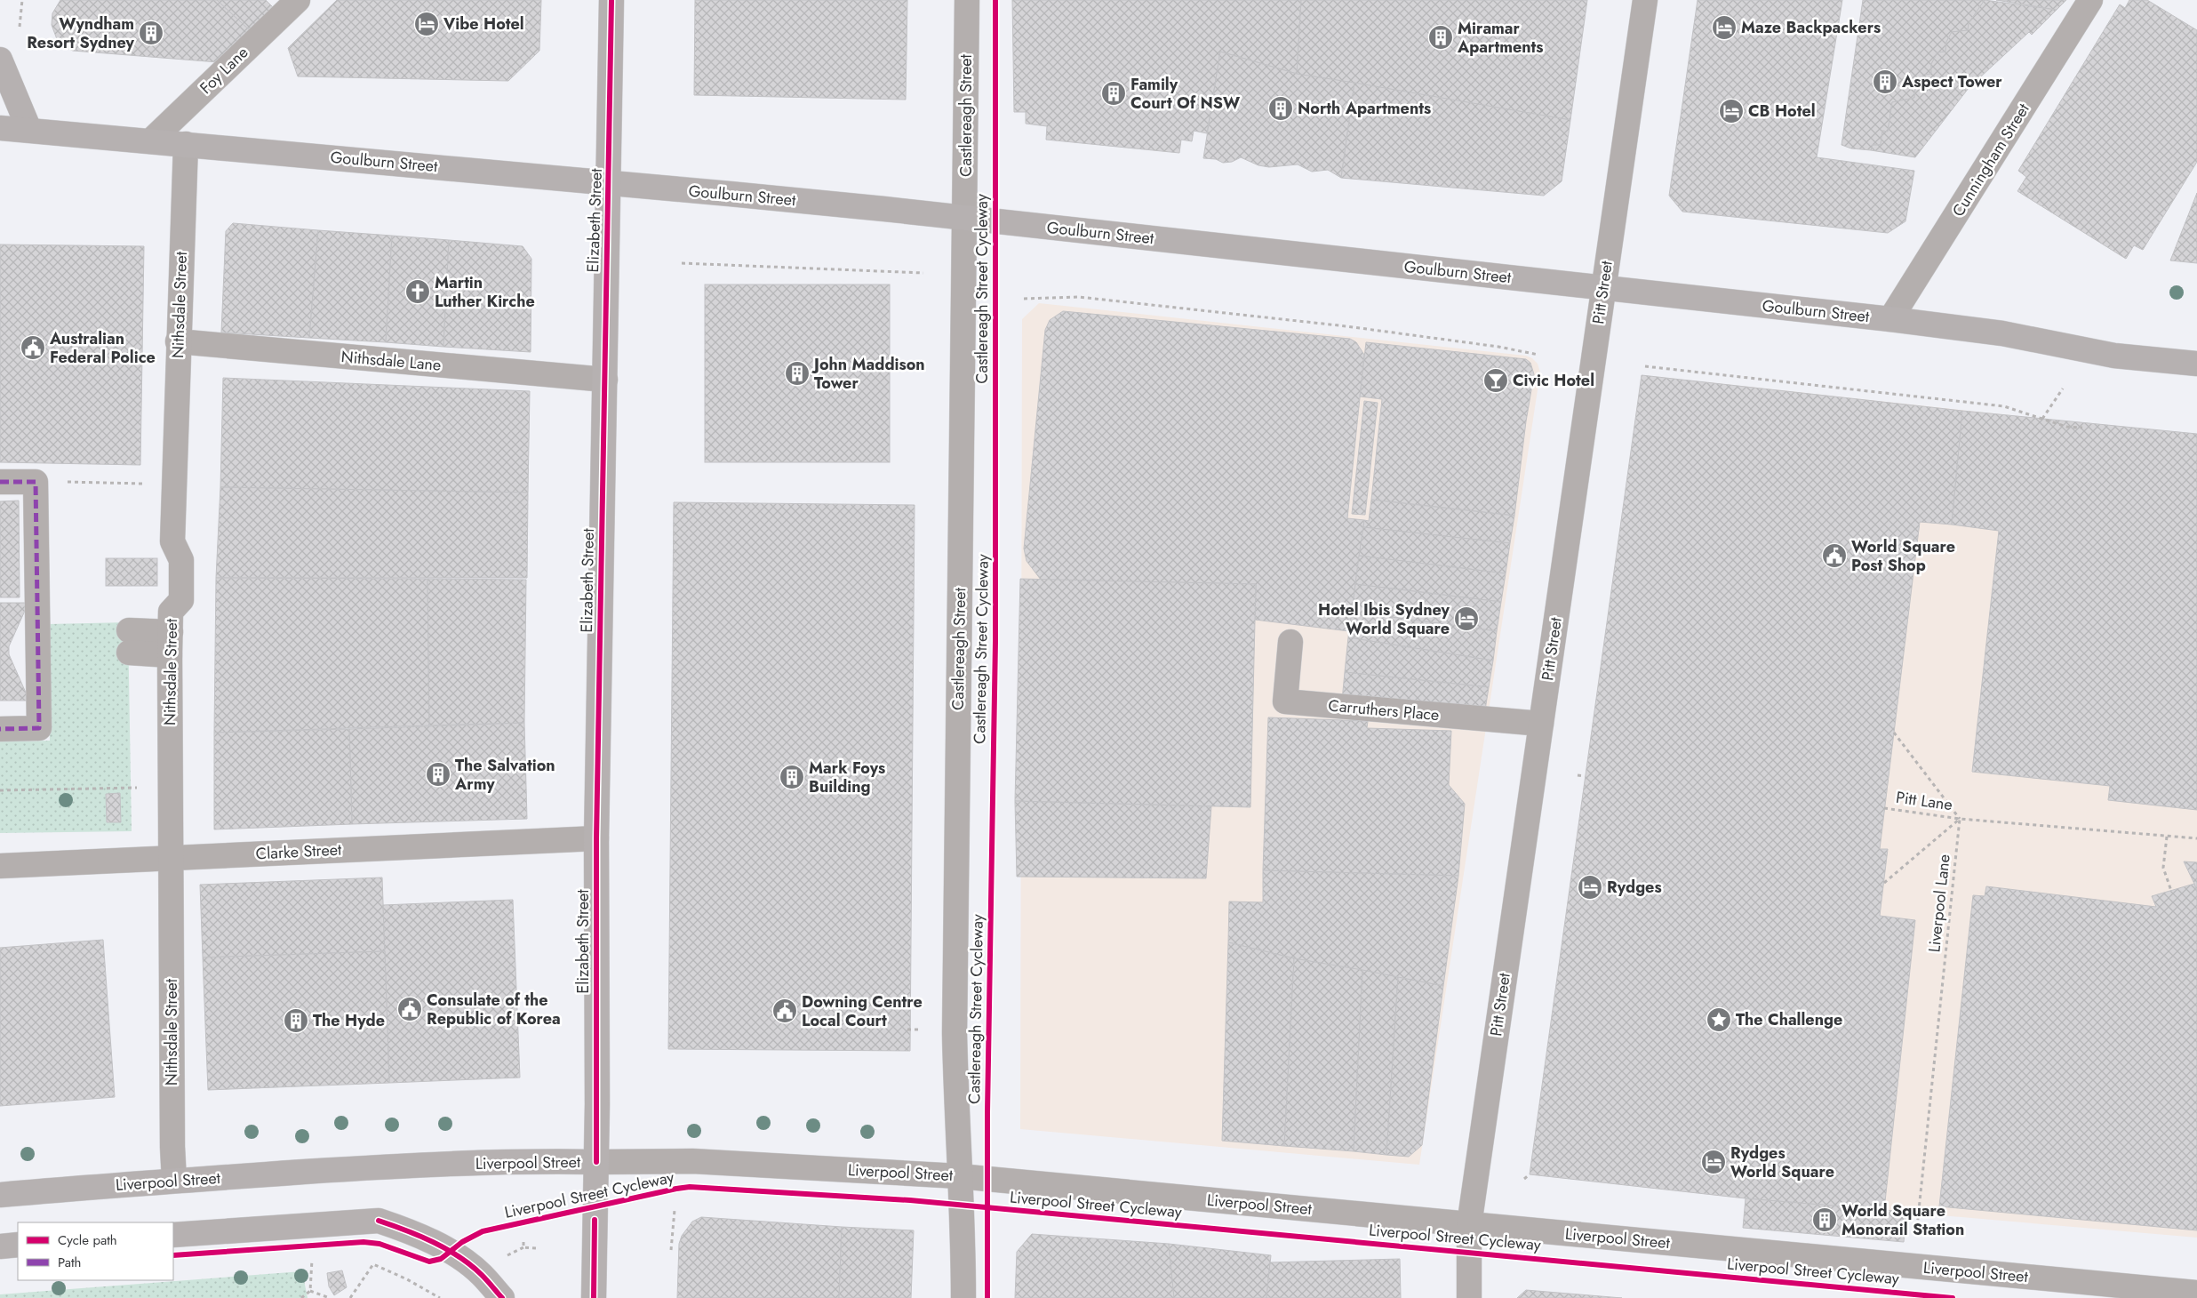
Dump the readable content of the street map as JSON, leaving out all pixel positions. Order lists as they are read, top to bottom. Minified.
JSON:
{"streets":{"main road":["Goulburn Street","Elizabeth Street","Liverpool Street"],"street":["Foy Lane","Castlereagh Street","Cunningham Street","Pitt Street","Nithsdale Street","Nithsdale Lane","Carruthers Place","Clarke Street"],"path":["Pitt Lane","Liverpool Lane"],"cycle path":["Castlereagh Street Cycleway","Liverpool Street Cycleway"]},"crossings":[["Foy Lane","Goulburn Street"],["Castlereagh Street","Goulburn Street"],["Castlereagh Street","Liverpool Street"],["Cunningham Street","Goulburn Street"],["Goulburn Street","Elizabeth Street"],["Goulburn Street","Pitt Street"],["Goulburn Street","Nithsdale Street"],["Elizabeth Street","Nithsdale Lane"],["Elizabeth Street","Clarke Street"],["Elizabeth Street","Liverpool Street"],["Pitt Street","Carruthers Place"],["Pitt Street","Liverpool Street"],["Nithsdale Street","Nithsdale Lane"],["Nithsdale Street","Clarke Street"],["Nithsdale Street","Liverpool Street"],["Pitt Lane","Liverpool Lane"]],"places":{"hotel":["Vibe Hotel","Maze Backpackers","CB Hotel","Hotel Ibis Sydney World Square","Rydges","Rydges World Square"],"building":["Wyndham Resort Sydney","Miramar Apartments","Aspect Tower","Family Court Of NSW","North Apartments","John Maddison Tower","The Salvation Army","Mark Foys Building","The Hyde","World Square Monorail Station"],"church":["Martin Luther Kirche"],"public building":["Australian Federal Police","World Square Post Shop","Consulate of the Republic of Korea","Downing Centre Local Court"],"bar":["Civic Hotel"],"place":["The Challenge"]},"legend":["Cycle path","Path"]}
